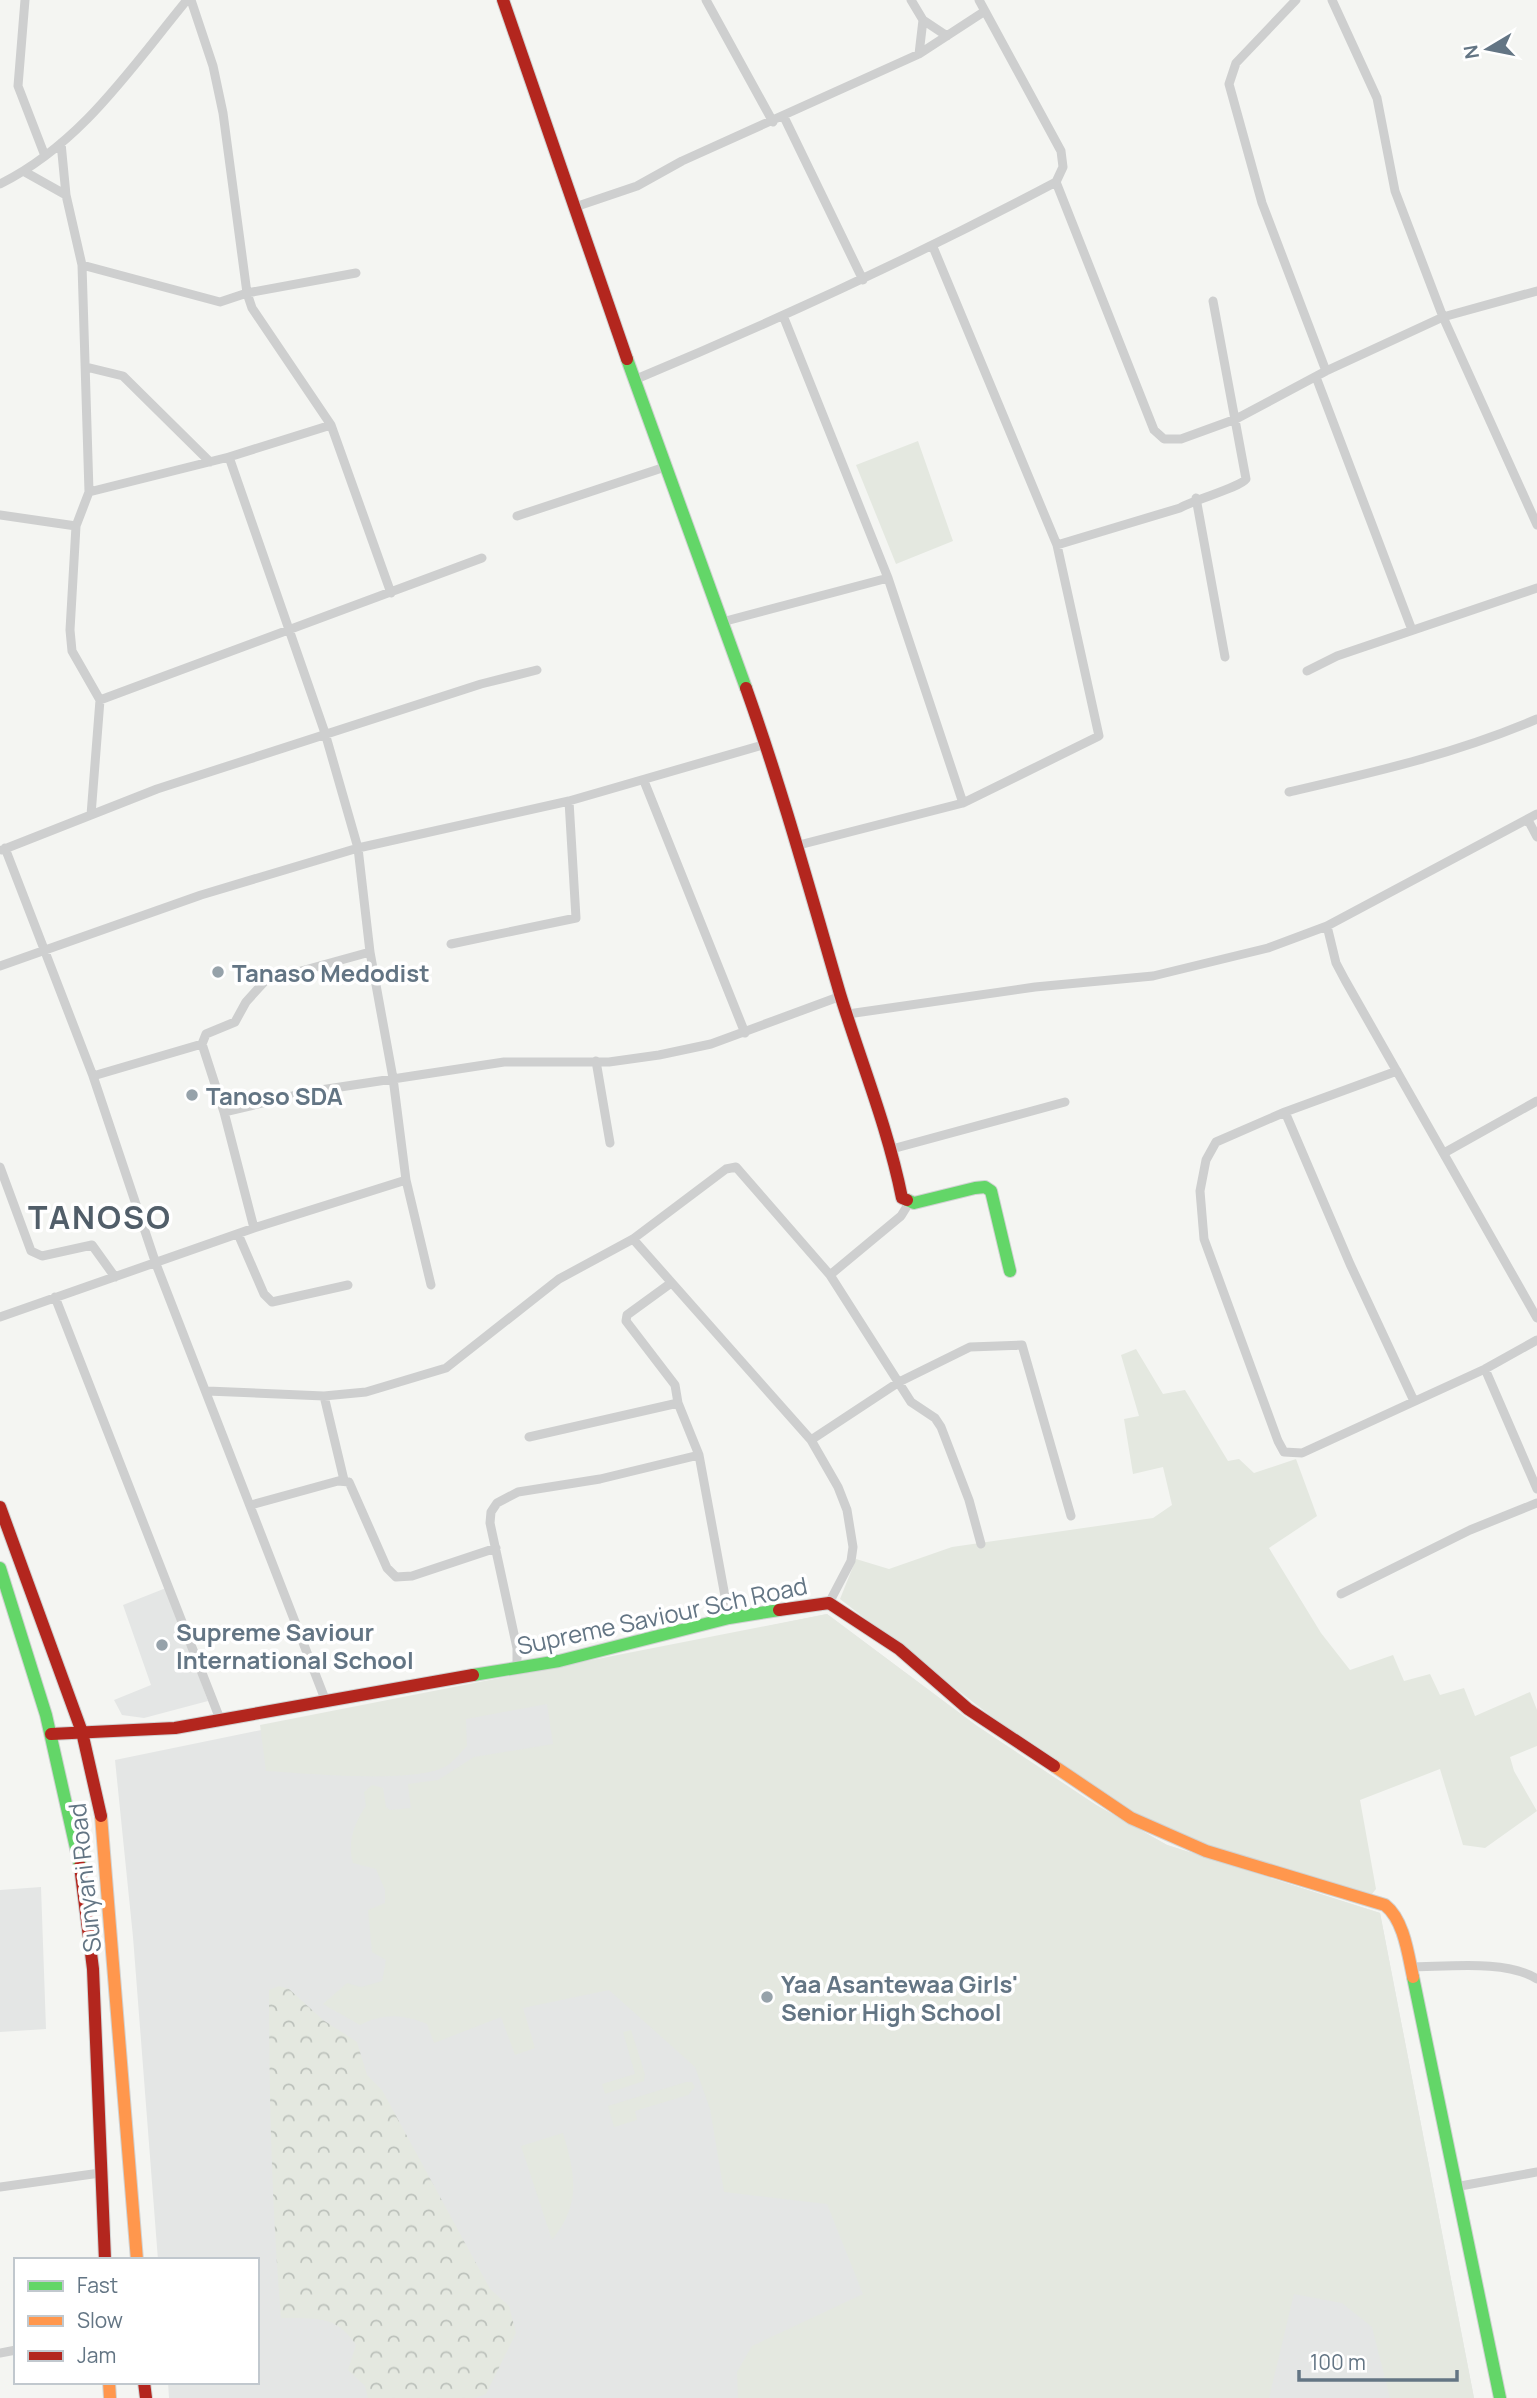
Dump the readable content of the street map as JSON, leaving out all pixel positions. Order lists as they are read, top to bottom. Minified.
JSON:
{"streets":{"street":["Supreme Saviour Sch Road","Sunyani Road"]},"crossings":[["Supreme Saviour Sch Road","Sunyani Road"]],"districts":["TANOSO"],"places":["Tanaso Medodist","Tanoso SDA","Supreme Saviour International School","Yaa Asantewaa Girls' Senior High School"],"legend":["Fast","Slow","Jam"],"scale_bar":"100 m","north":"left"}
